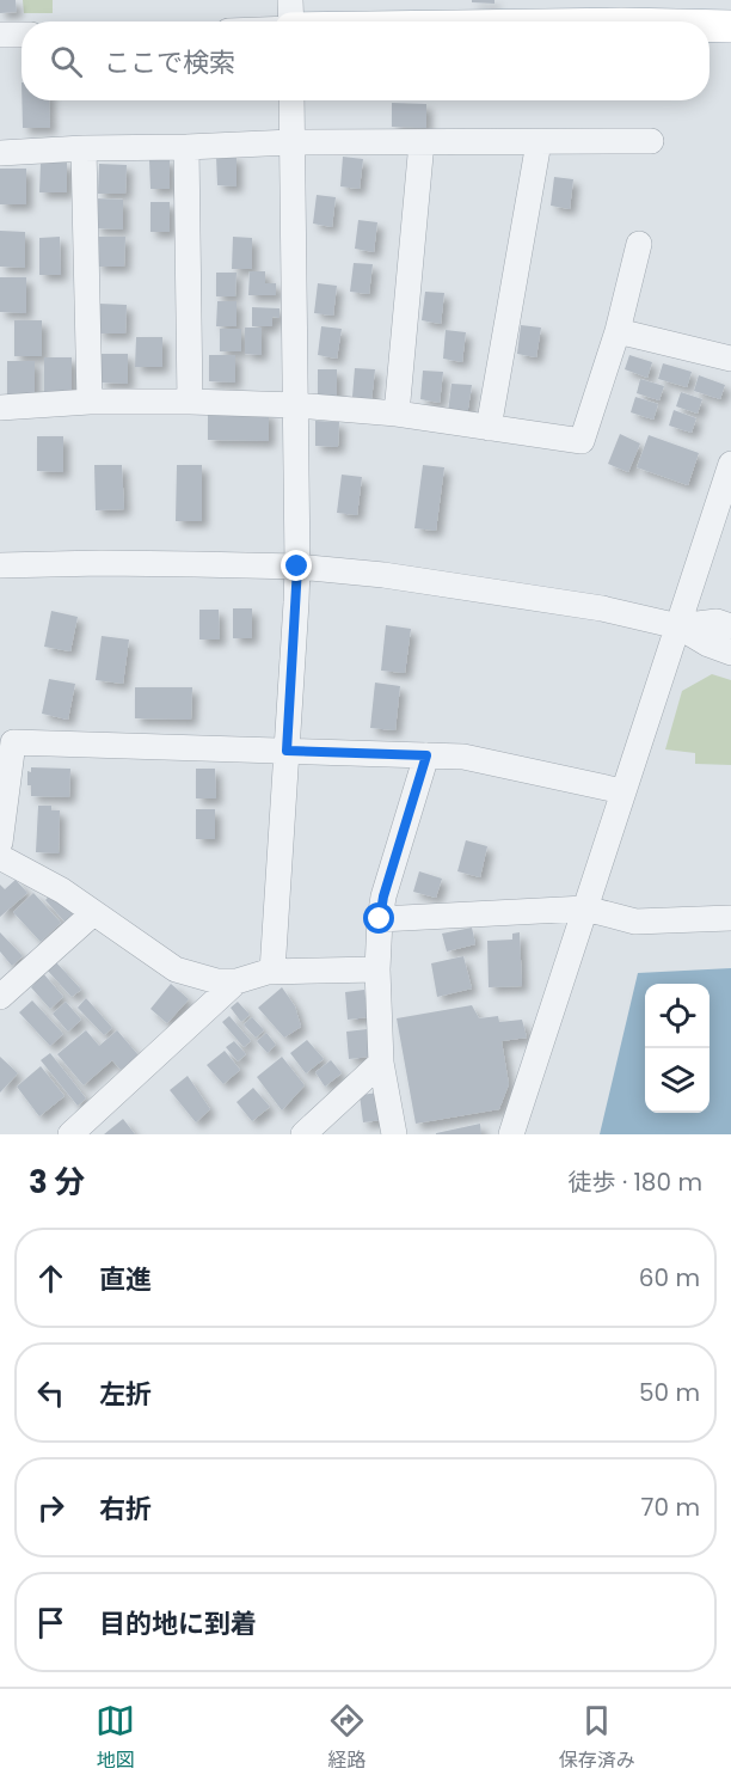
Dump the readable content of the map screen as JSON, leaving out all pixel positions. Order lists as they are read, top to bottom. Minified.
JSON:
{"page":{"search":"ここで検索","heading":["3 分","徒歩 · 180 m"],"list":[["直進","60 m"],["左折","50 m"],["右折","70 m"],"目的地に到着"],"nav":["地図","経路","保存済み"]}}
